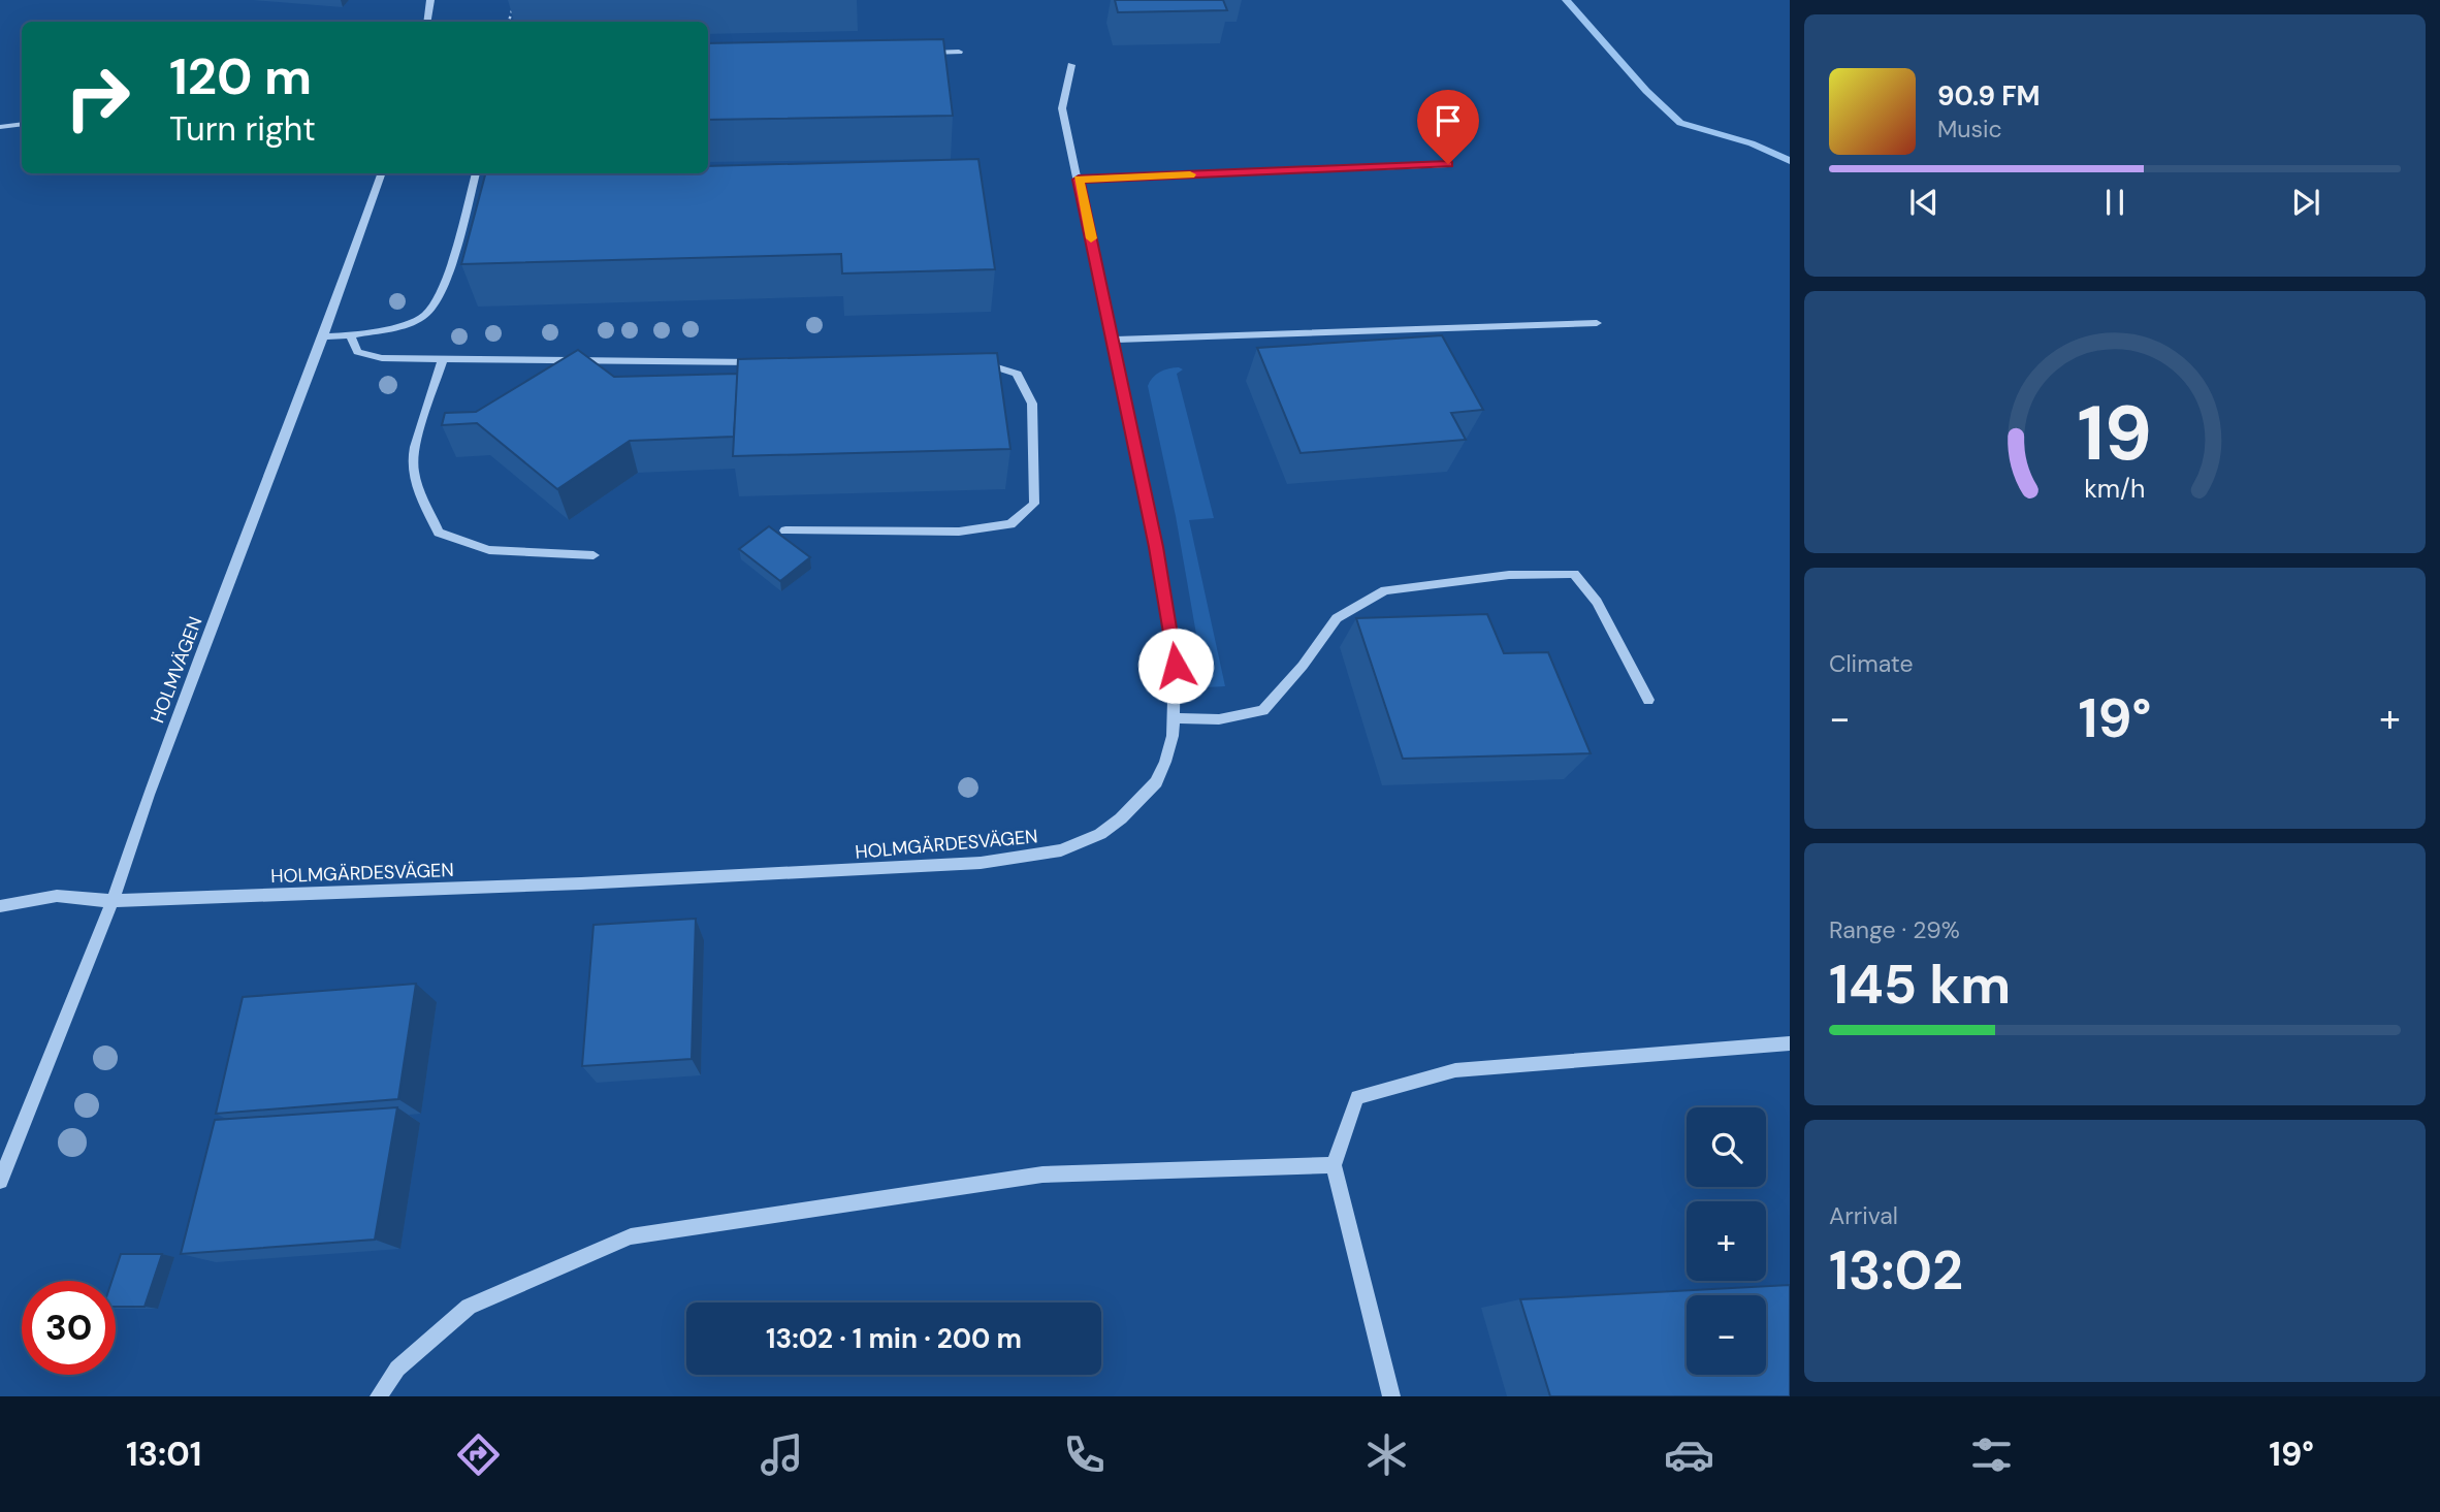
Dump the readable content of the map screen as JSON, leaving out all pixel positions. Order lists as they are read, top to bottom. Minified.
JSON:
{"streets":{"street":["HOLMVÄGEN","HOLMGÄRDESVÄGEN"]},"crossings":[["HOLMVÄGEN","HOLMGÄRDESVÄGEN"]],"page":{"turn":["120 m","Turn right"],"song":["90.9 FM","Music"],"tile":["Climate",["Range · 29%","145 km"],["Arrival","13:02"]],"heat":["−","19°","+"],"map_buttons":["+","−"],"limit":"30","trip":"13:02 · 1 min · 200 m","tabs":["13:01","19°"],"gauge":["19","km/h"]}}
